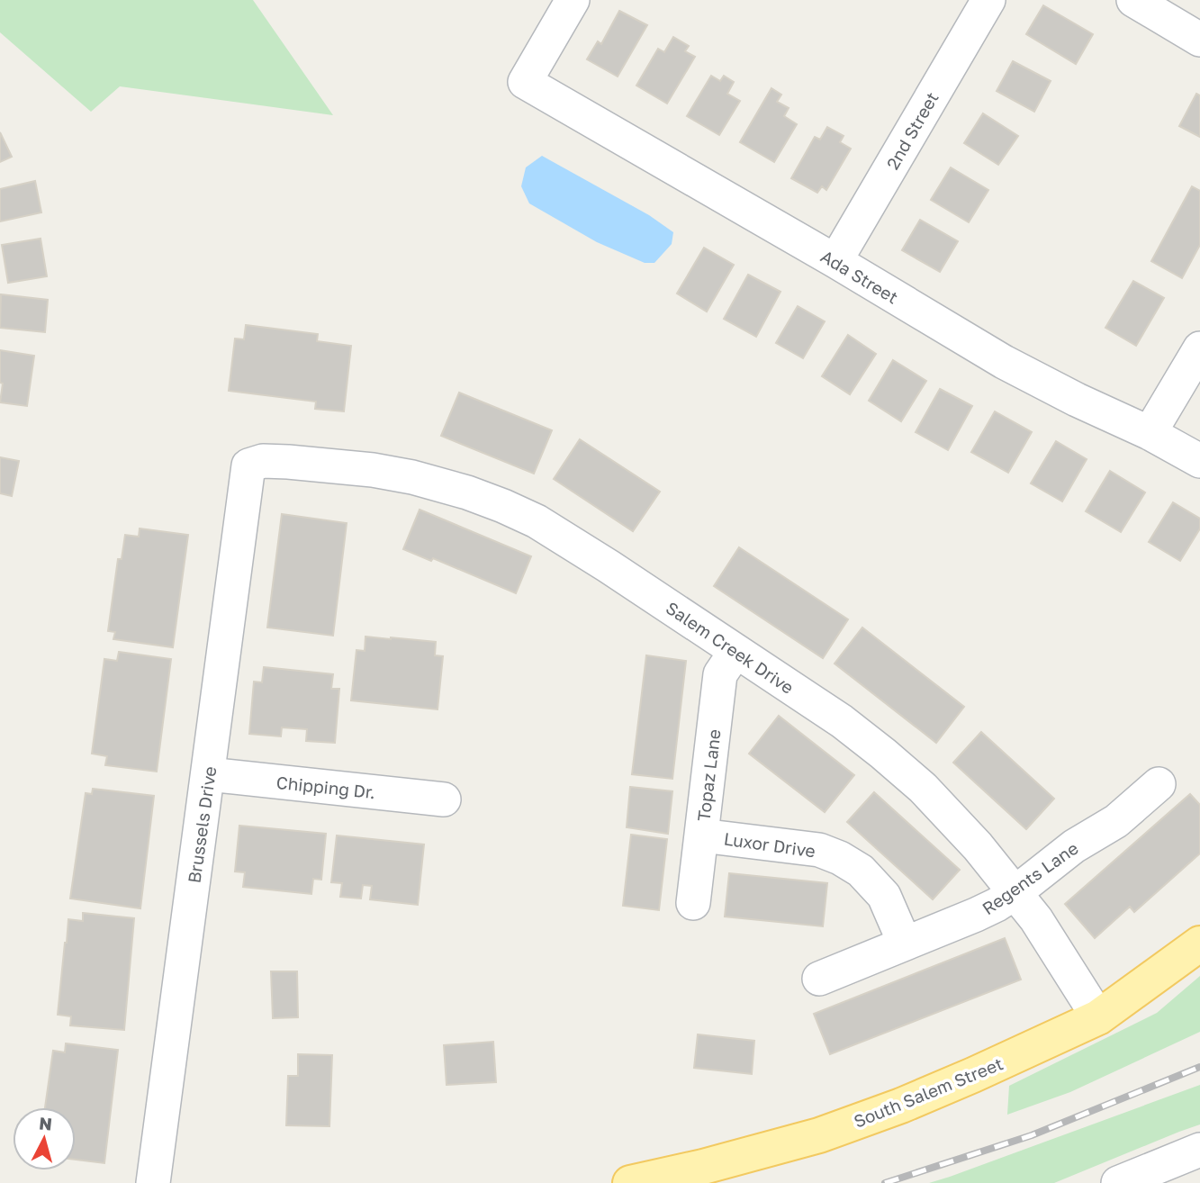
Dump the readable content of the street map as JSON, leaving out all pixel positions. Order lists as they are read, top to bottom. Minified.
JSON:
{"streets":{"main road":["South Salem Street"],"street":["2nd Street","Ada Street","Salem Creek Drive","Topaz Lane","Chipping Dr.","Brussels Drive","Luxor Drive","Regents Lane"]},"crossings":[["2nd Street","Ada Street"],["Salem Creek Drive","Topaz Lane"],["Salem Creek Drive","Brussels Drive"],["Salem Creek Drive","Regents Lane"],["Salem Creek Drive","South Salem Street"],["Topaz Lane","Luxor Drive"],["Chipping Dr.","Brussels Drive"],["Luxor Drive","Regents Lane"]],"north":"top"}
